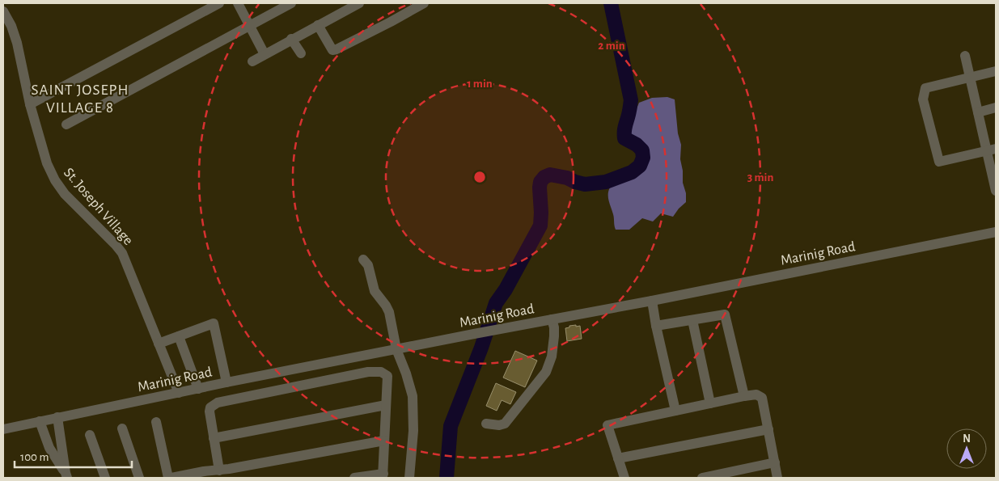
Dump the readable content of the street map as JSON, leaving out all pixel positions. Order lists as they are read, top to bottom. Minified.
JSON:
{"streets":{"street":["St. Joseph Village","Marinig Road"]},"crossings":[["St. Joseph Village","Marinig Road"]],"districts":["SAINT JOSEPH VILLAGE 8"],"scale_bar":"100 m","north":"top","rings":["2 min","1 min","3 min"]}
